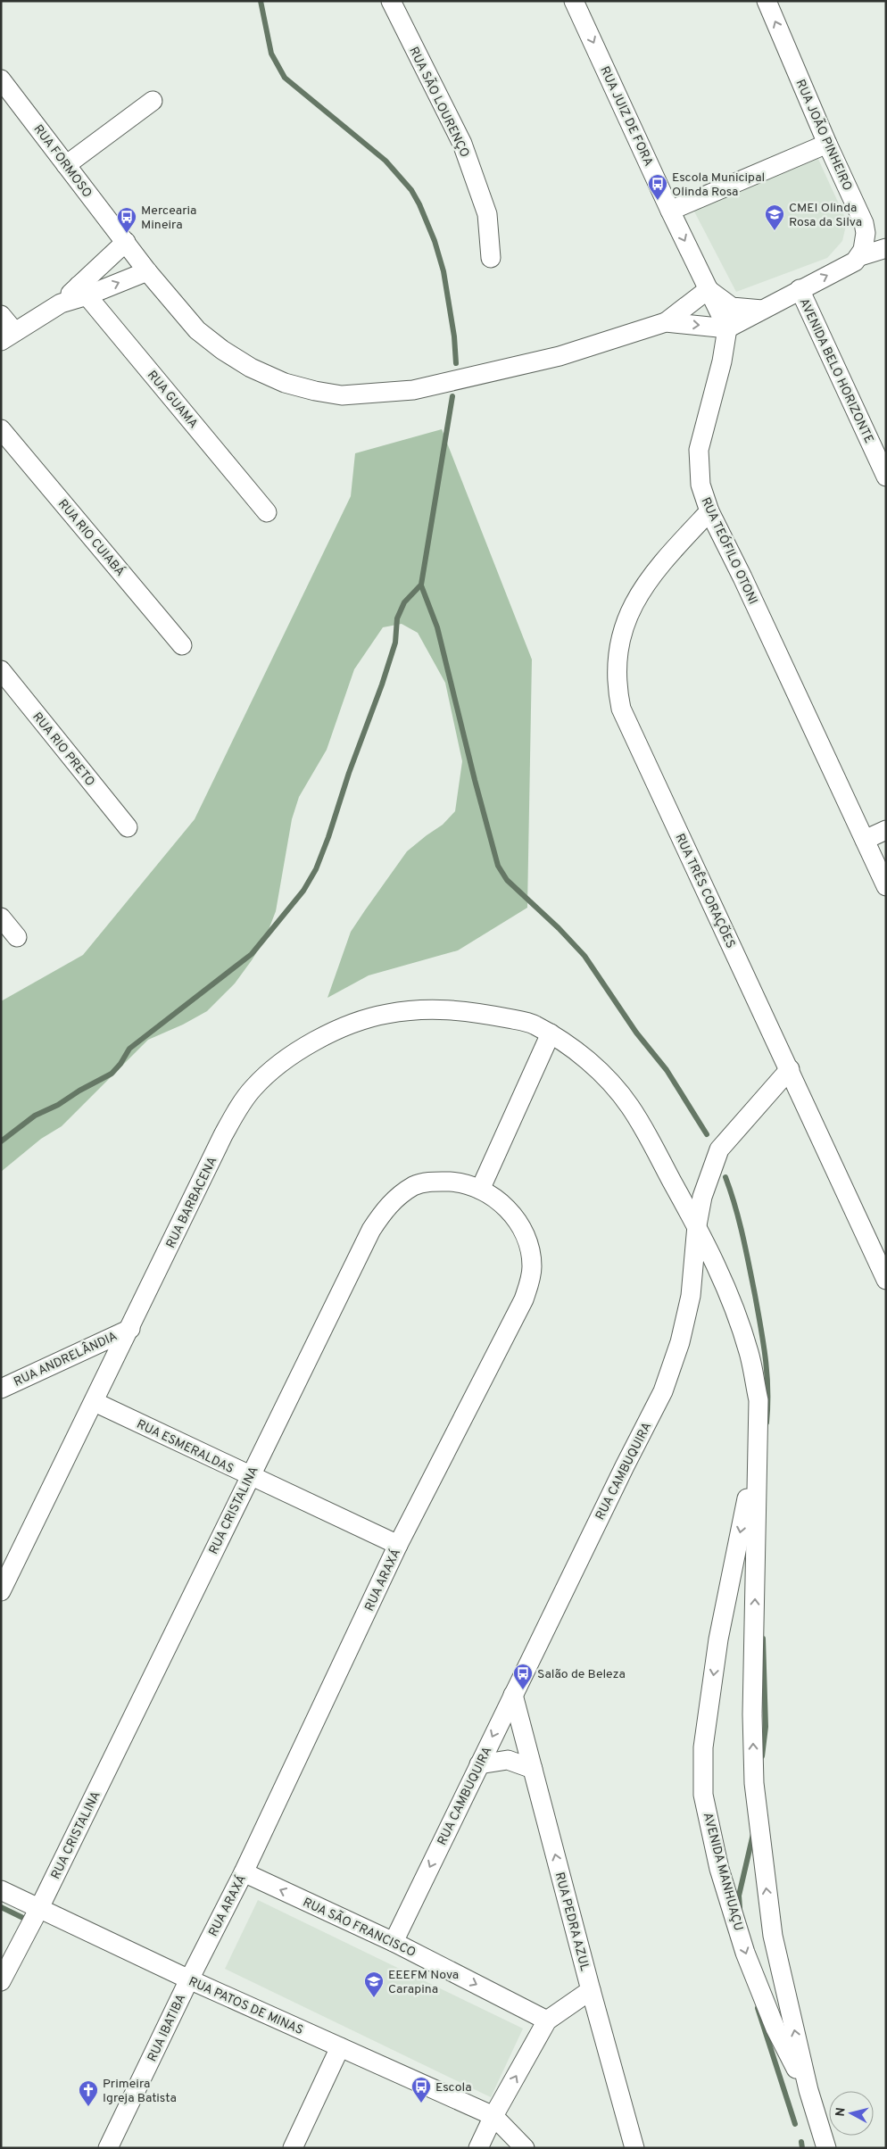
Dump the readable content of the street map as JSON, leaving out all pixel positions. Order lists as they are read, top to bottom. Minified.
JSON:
{"streets":{"street":["RUA SÃO LOURENÇO","RUA JUIZ DE FORA","RUA JOÃO PINHEIRO","RUA FORMOSO","AVENIDA BELO HORIZONTE","RUA GUAMA","RUA RIO CUIABÁ","RUA TEÓFILO OTONI","RUA RIO PRETO","RUA TRÊS CORAÇÕES","RUA BARBACENA","RUA ANDRELÂNDIA","RUA ESMERALDAS","RUA CAMBUQUIRA","RUA CRISTALINA","RUA ARAXÁ","AVENIDA MANHUAÇU","RUA PEDRA AZUL","RUA SÃO FRANCISCO","RUA PATOS DE MINAS","RUA IBATIBA"]},"crossings":[["RUA JUIZ DE FORA","RUA TEÓFILO OTONI"],["RUA TEÓFILO OTONI","RUA TRÊS CORAÇÕES"],["RUA BARBACENA","RUA ANDRELÂNDIA"],["RUA BARBACENA","RUA ESMERALDAS"],["RUA BARBACENA","RUA CAMBUQUIRA"],["RUA ESMERALDAS","RUA CRISTALINA"],["RUA ESMERALDAS","RUA ARAXÁ"],["RUA CAMBUQUIRA","AVENIDA MANHUAÇU"],["RUA CAMBUQUIRA","RUA PEDRA AZUL"],["RUA CAMBUQUIRA","RUA SÃO FRANCISCO"],["RUA CRISTALINA","RUA ARAXÁ"],["RUA CRISTALINA","RUA PATOS DE MINAS"],["RUA ARAXÁ","RUA SÃO FRANCISCO"],["RUA ARAXÁ","RUA PATOS DE MINAS"],["RUA ARAXÁ","RUA IBATIBA"],["RUA PATOS DE MINAS","RUA IBATIBA"]],"one_way":["RUA JUIZ DE FORA","RUA JOÃO PINHEIRO","RUA PEDRA AZUL"],"places":{"bus stop":["Escola Municipal Olinda Rosa","Mercearia Mineira","Salão de Beleza","Escola"],"school or university":["CMEI Olinda Rosa da Silva","EEEFM Nova Carapina"],"church":["Primeira Igreja Batista"]},"north":"left"}
